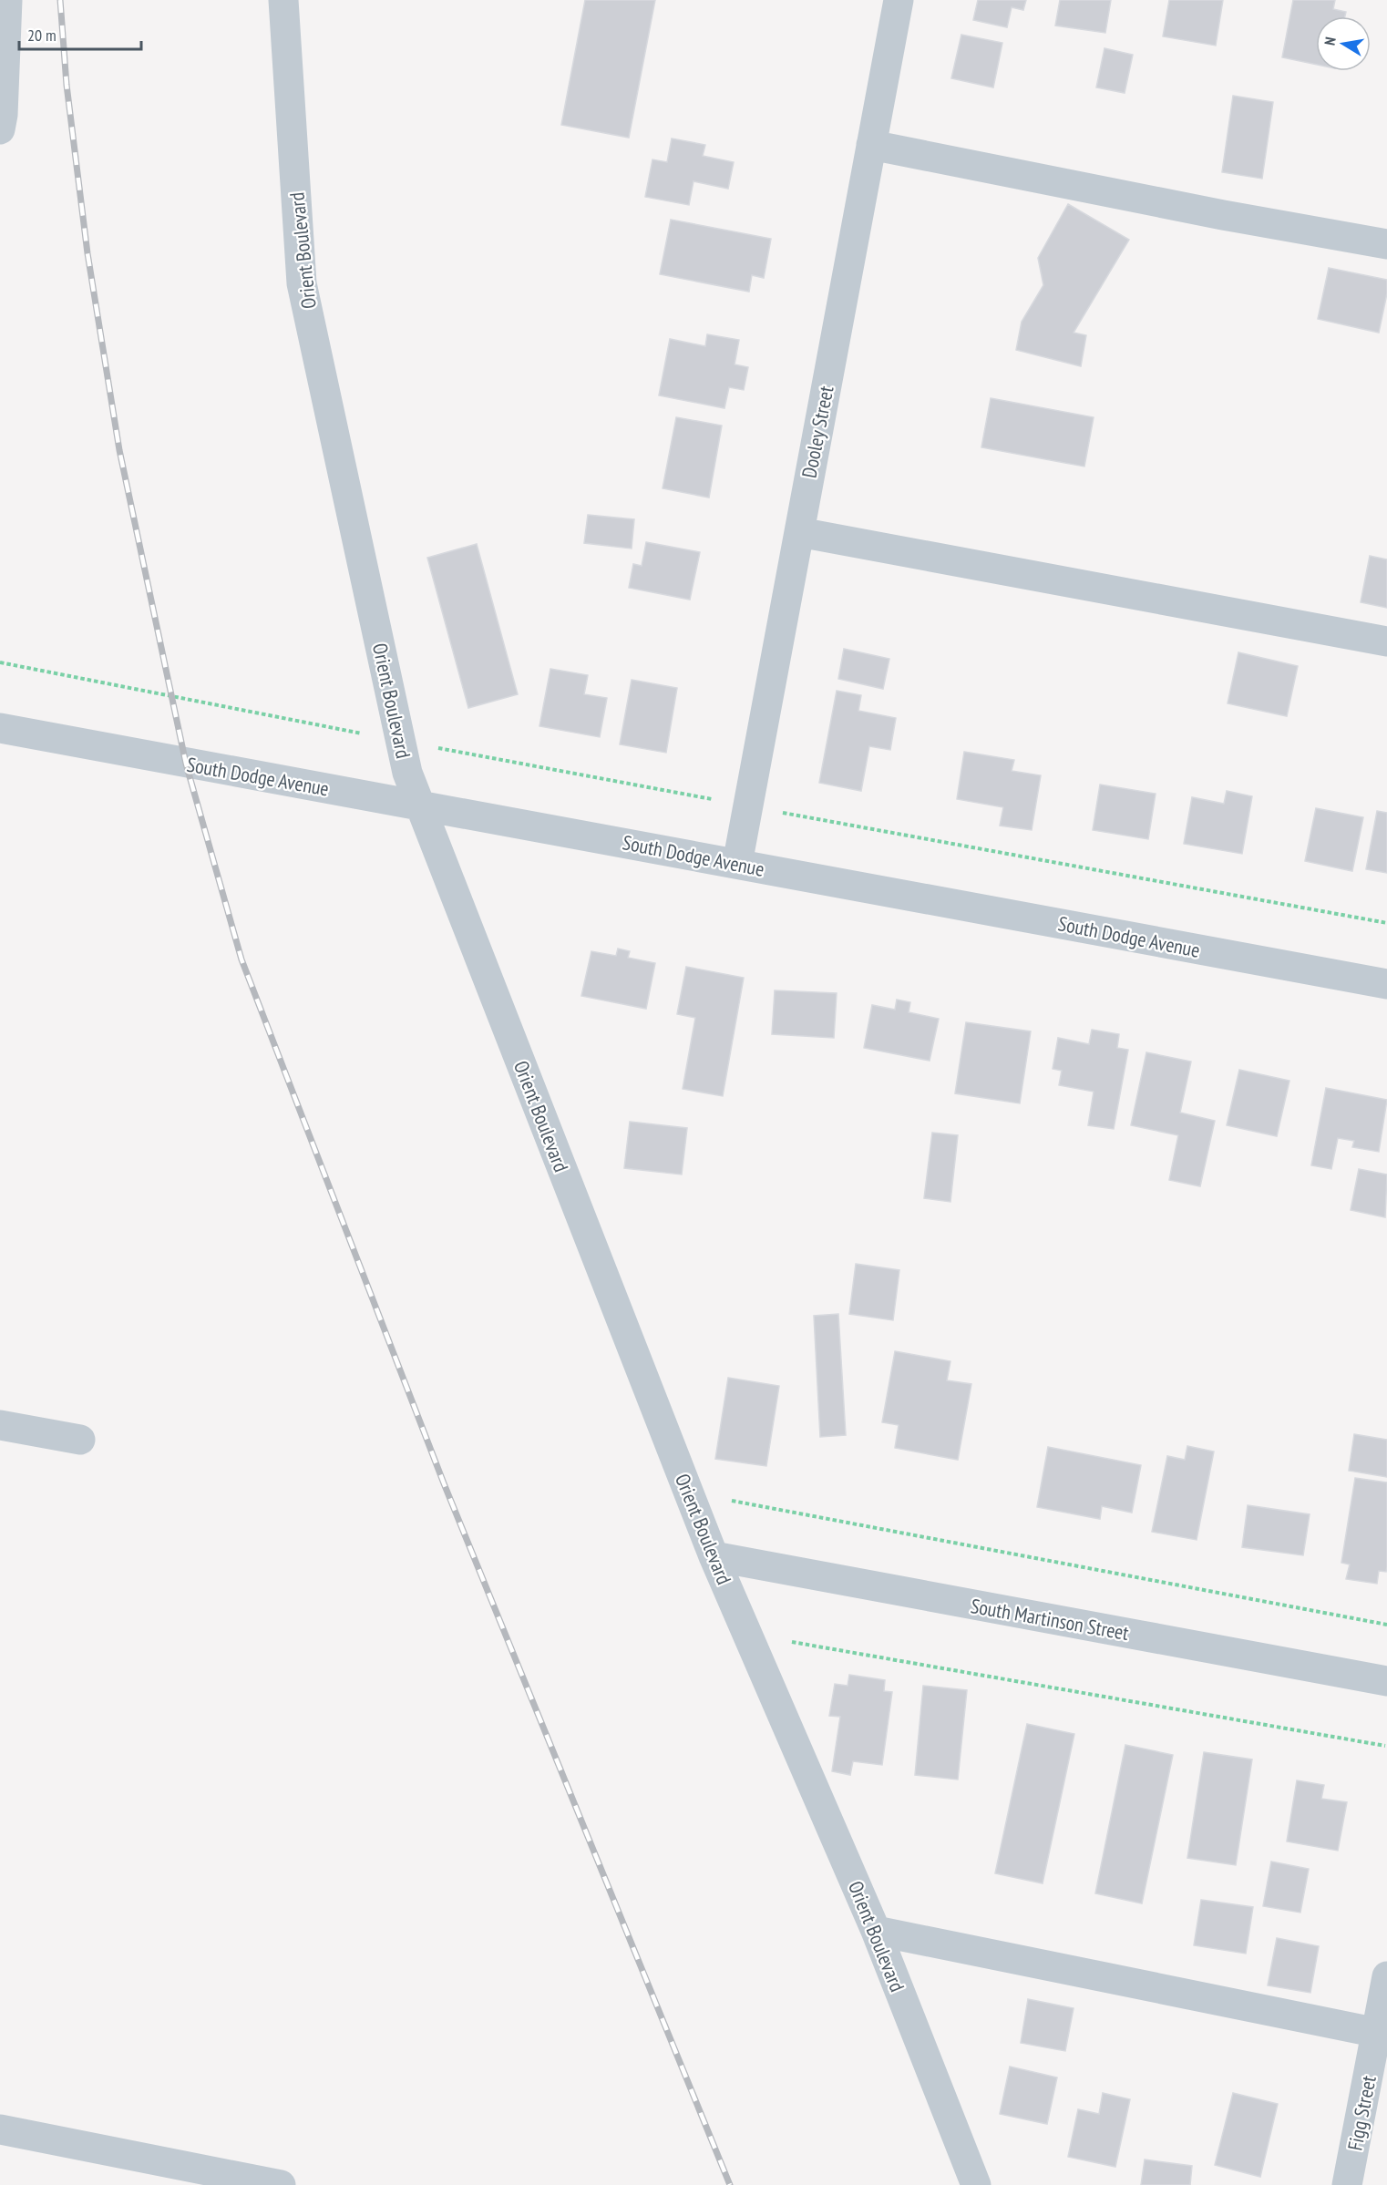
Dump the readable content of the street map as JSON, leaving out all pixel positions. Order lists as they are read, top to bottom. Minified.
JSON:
{"streets":{"street":["Orient Boulevard","Dooley Street","South Dodge Avenue","South Martinson Street","Figg Street"]},"crossings":[["Orient Boulevard","South Dodge Avenue"],["Orient Boulevard","South Martinson Street"],["Dooley Street","South Dodge Avenue"]],"scale_bar":"20 m","north":"left"}
